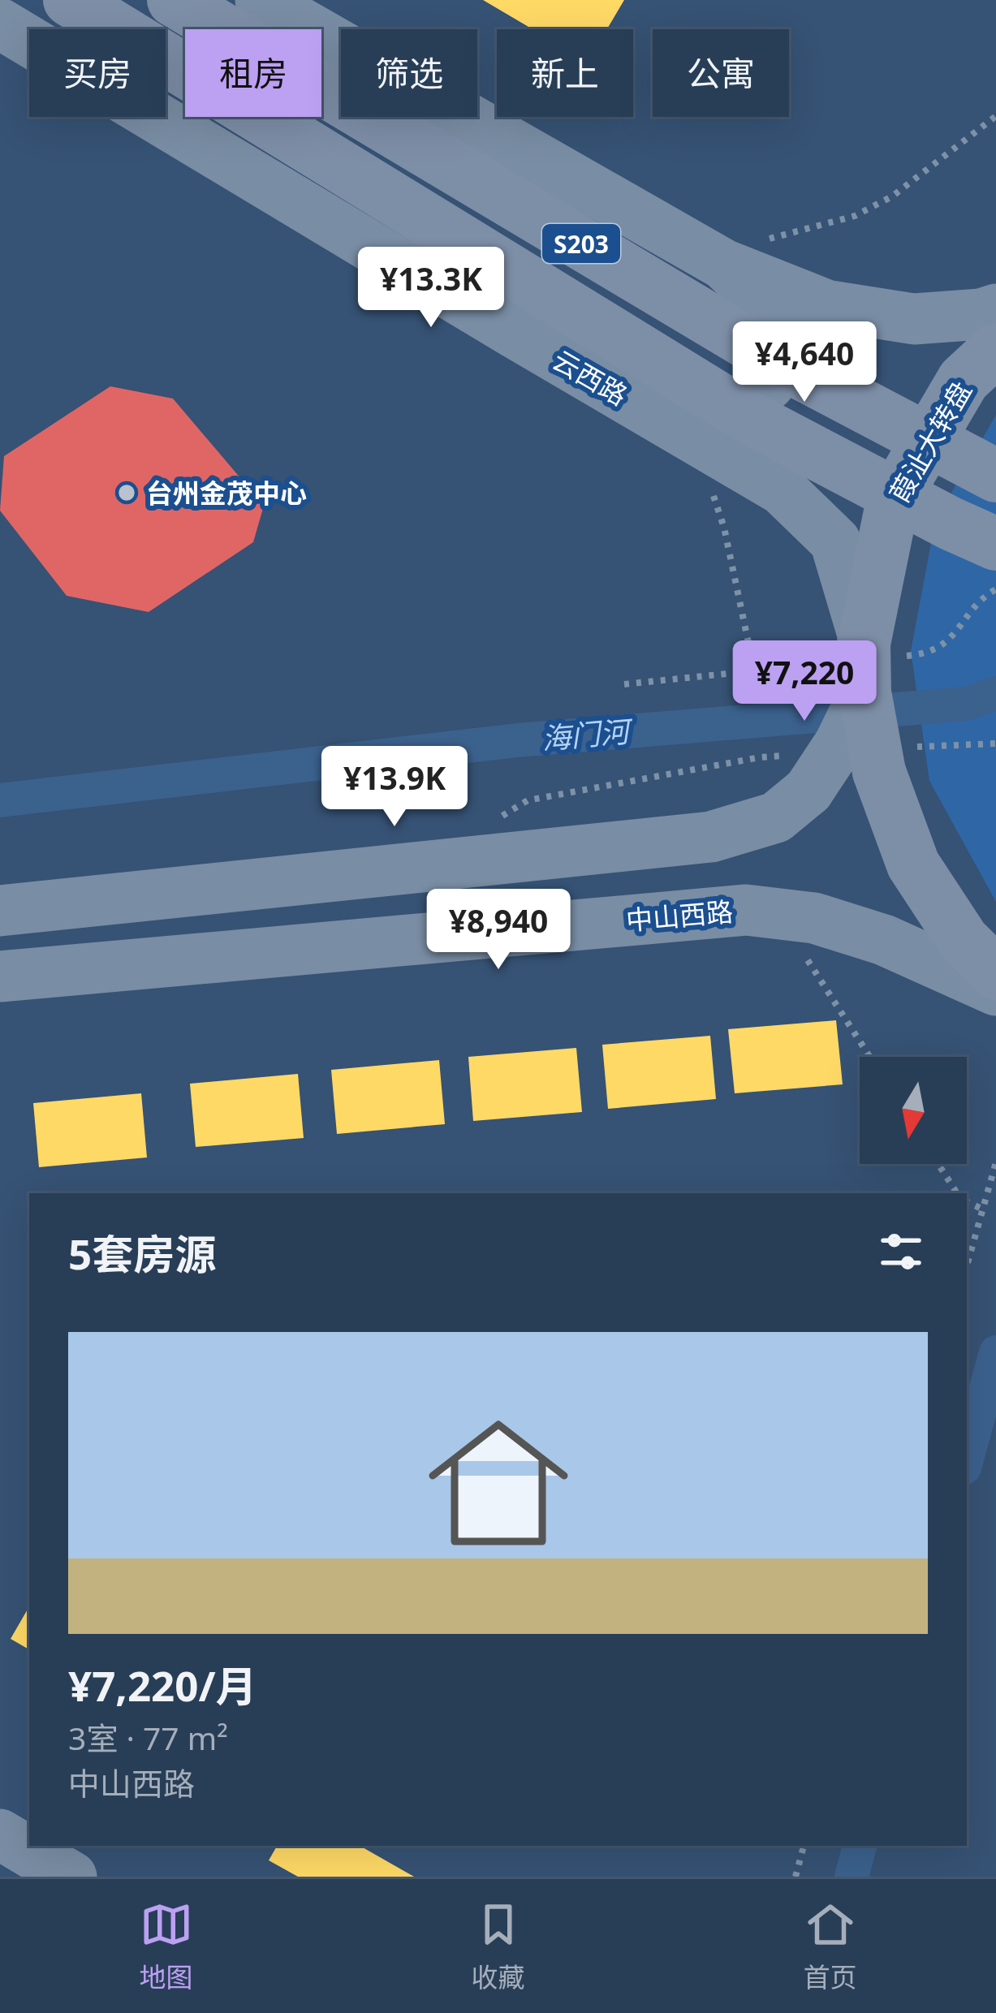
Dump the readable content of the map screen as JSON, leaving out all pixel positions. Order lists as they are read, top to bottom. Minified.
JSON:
{"streets":{"main road":["S203","云西路","葭沚大转盘","中山西路"]},"crossings":[["云西路","葭沚大转盘"]],"water":["海门河"],"places":["台州金茂中心"],"north":"bottom","page":{"chip":["买房","租房","筛选","新上","公寓"],"price":["¥13.3K","¥4,640","¥7,220","¥13.9K","¥8,940"],"heading":"5套房源","list":[{"name":"¥7,220/月","note":"3室 · 77 m² · 中山西路"}],"tabs":["地图","收藏","首页"]}}
